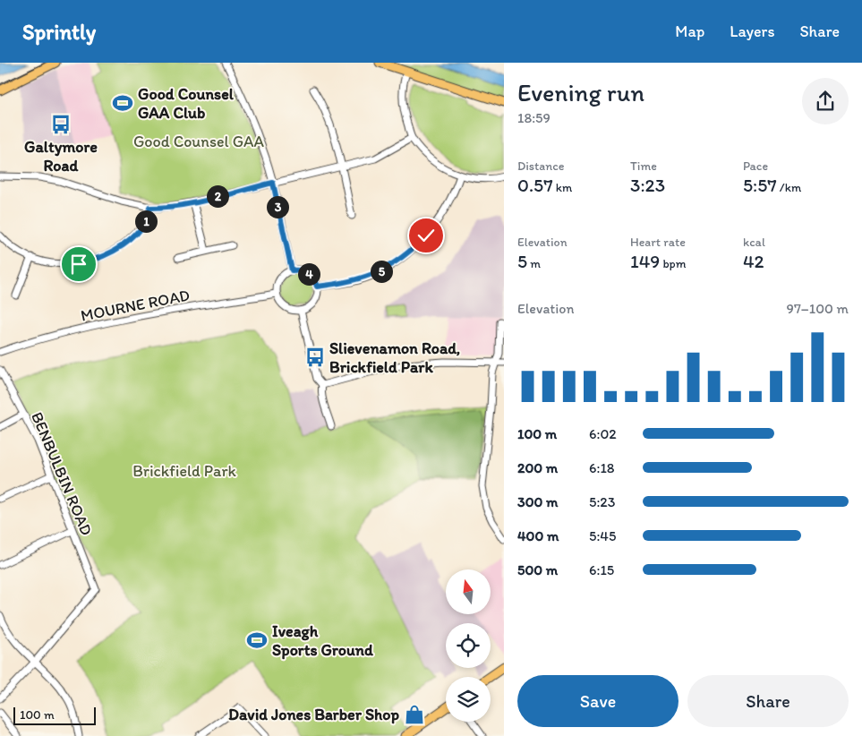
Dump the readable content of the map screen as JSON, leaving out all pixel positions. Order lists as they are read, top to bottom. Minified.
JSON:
{"streets":{"street":["MOURNE ROAD","BENBULBIN ROAD"]},"parks":["Good Counsel GAA","Brickfield Park"],"places":{"sports":["Good Counsel GAA Club","Iveagh Sports Ground"],"bus stop":["Galtymore Road","Slievenamon Road, Brickfield Park"],"shop":["David Jones Barber Shop"]},"scale_bar":"100 m","north":"top","page":{"header":"Sprintly","nav":["Map","Layers","Share"],"heading":["Evening run","18:59"],"stats":[["Distance","0.57 km"],["Time","3:23"],["Pace","5:57 /km"],["Elevation","5 m"],["Heart rate","149 bpm"],["kcal","42"]],"pins":["2","3","1","5","4"],"chart":["Elevation","97–100 m"],"list":[{"name":"100 m","note":"6:02"},{"name":"200 m","note":"6:18"},{"name":"300 m","note":"5:23"},{"name":"400 m","note":"5:45"},{"name":"500 m","note":"6:15"}],"buttons":["Save","Share"],"scale":"100 m"}}
